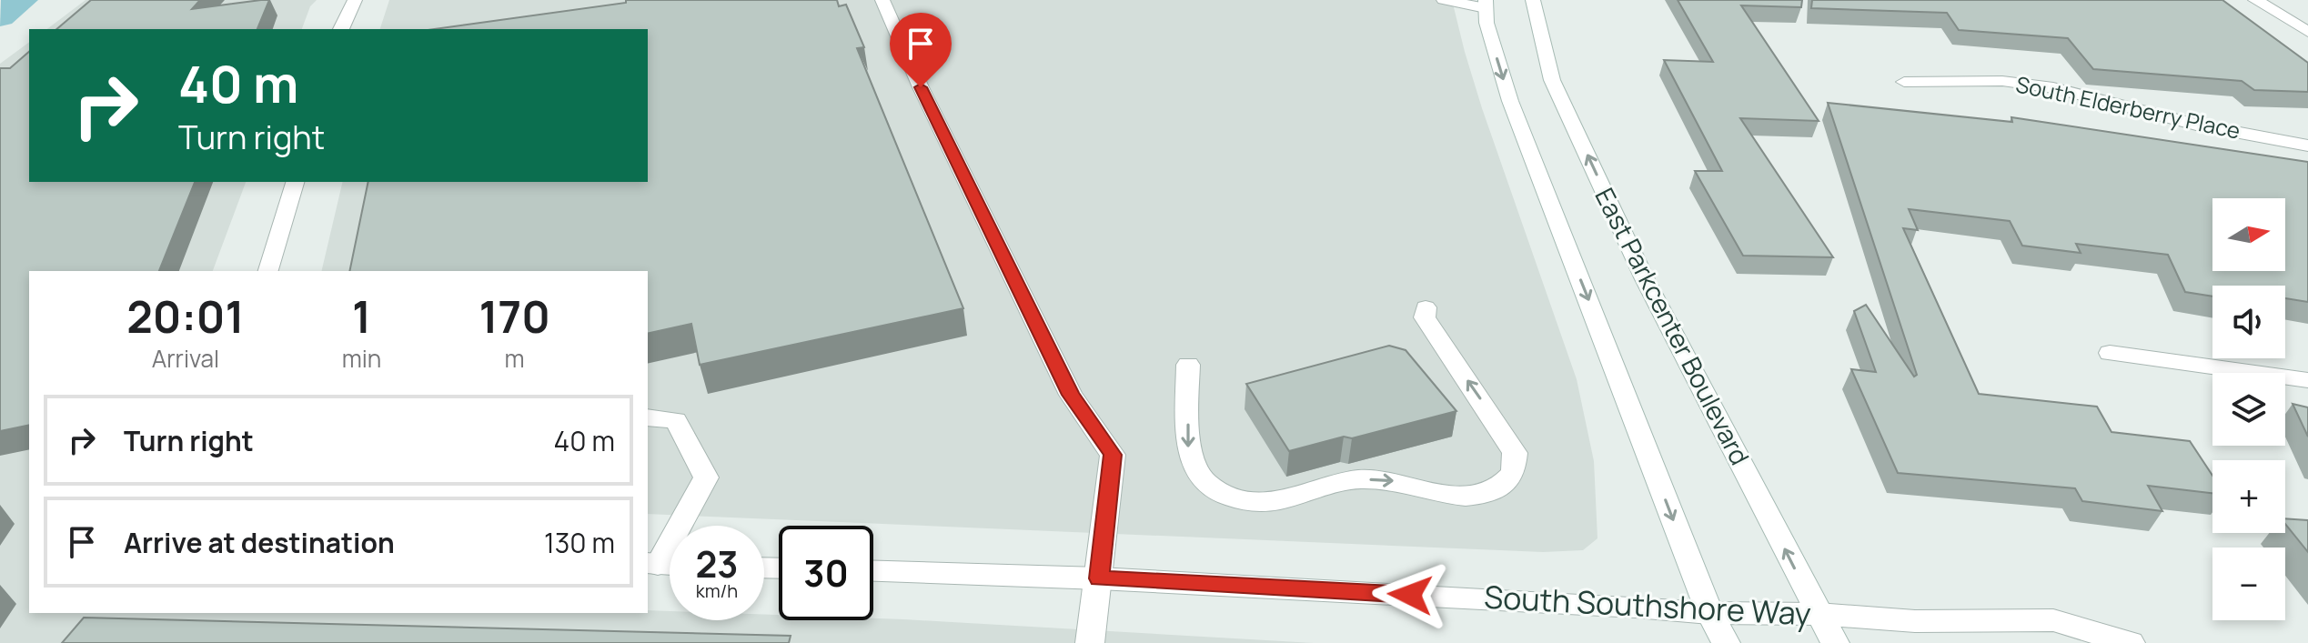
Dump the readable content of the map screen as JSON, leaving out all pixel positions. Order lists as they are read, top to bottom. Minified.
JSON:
{"streets":{"main road":["South Elderberry Place","East Parkcenter Boulevard","South Southshore Way"]},"crossings":[["East Parkcenter Boulevard","South Southshore Way"]],"north":"right","page":{"turn":["40 m","Turn right"],"map_buttons":["+","−"],"eta":["20:01","Arrival","1","min","170","m"],"list":[{"name":"Turn right","value":"40 m"},{"name":"Arrive at destination","value":"130 m"}],"speed":"23 km/h","limit":"30"}}
